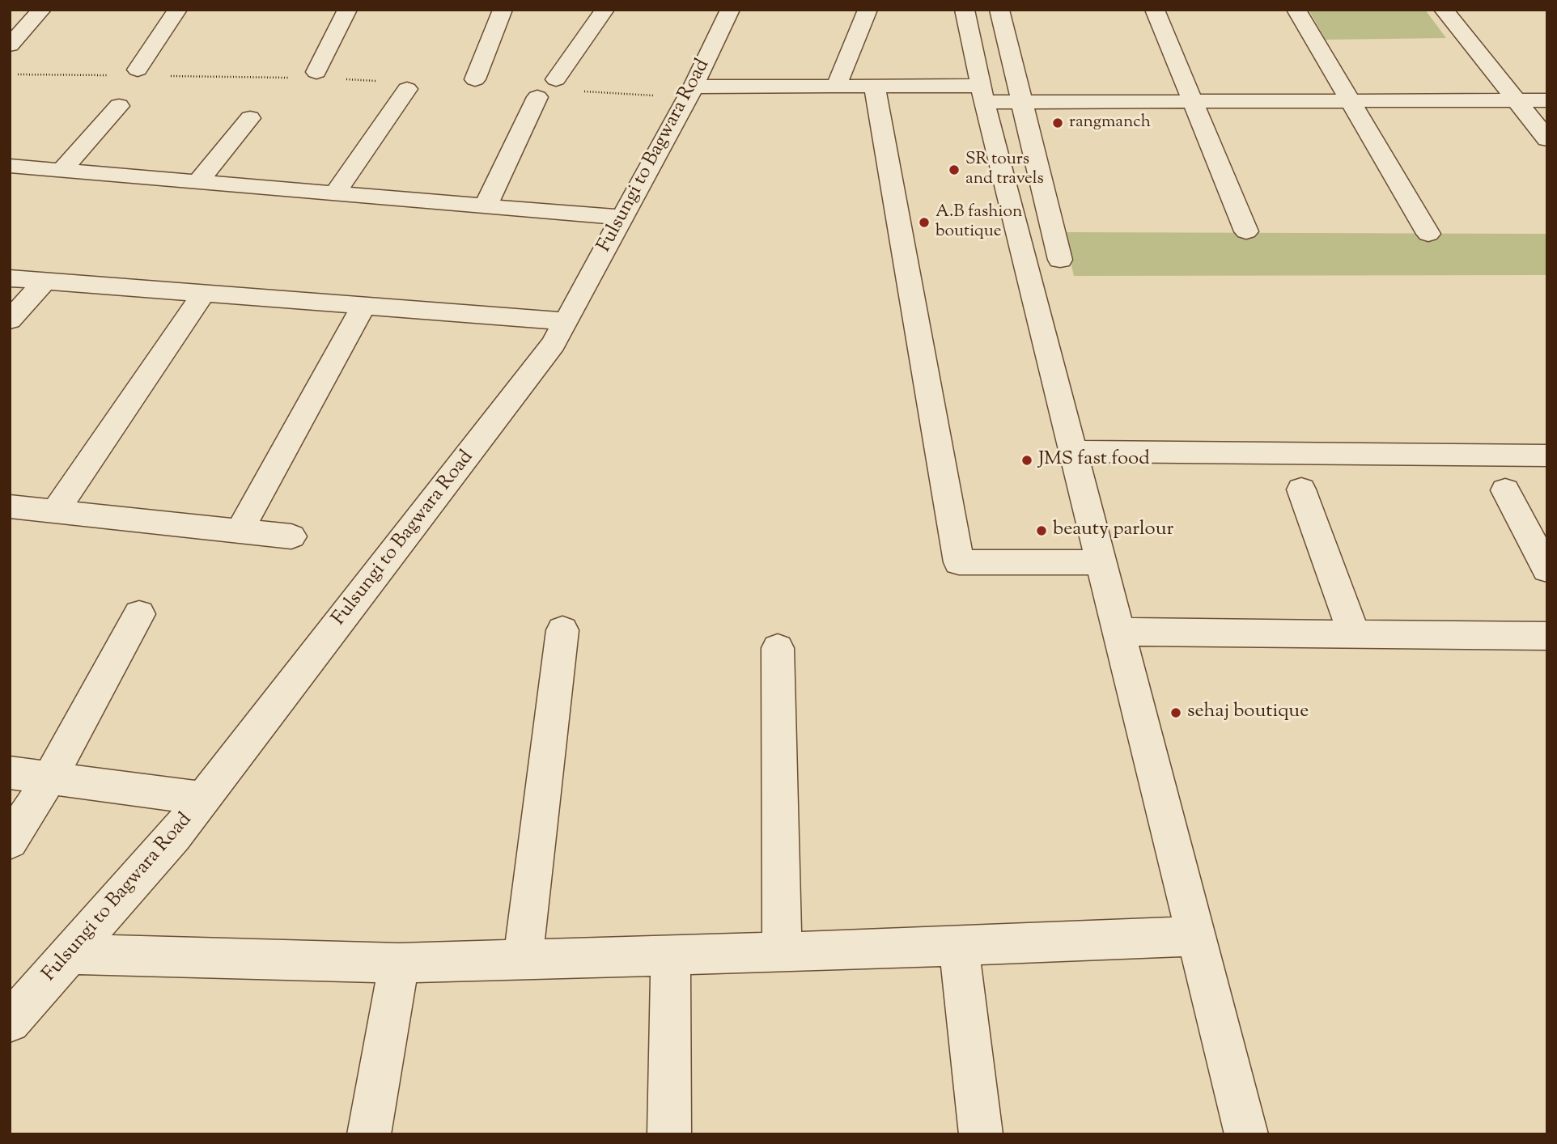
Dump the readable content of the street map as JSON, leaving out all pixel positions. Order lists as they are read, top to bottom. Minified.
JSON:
{"streets":{"street":["Fulsungi to Bagwara Road"]},"places":["rangmanch","SR tours and travels","A.B fashion boutique","JMS fast food","beauty parlour","sehaj boutique"]}
